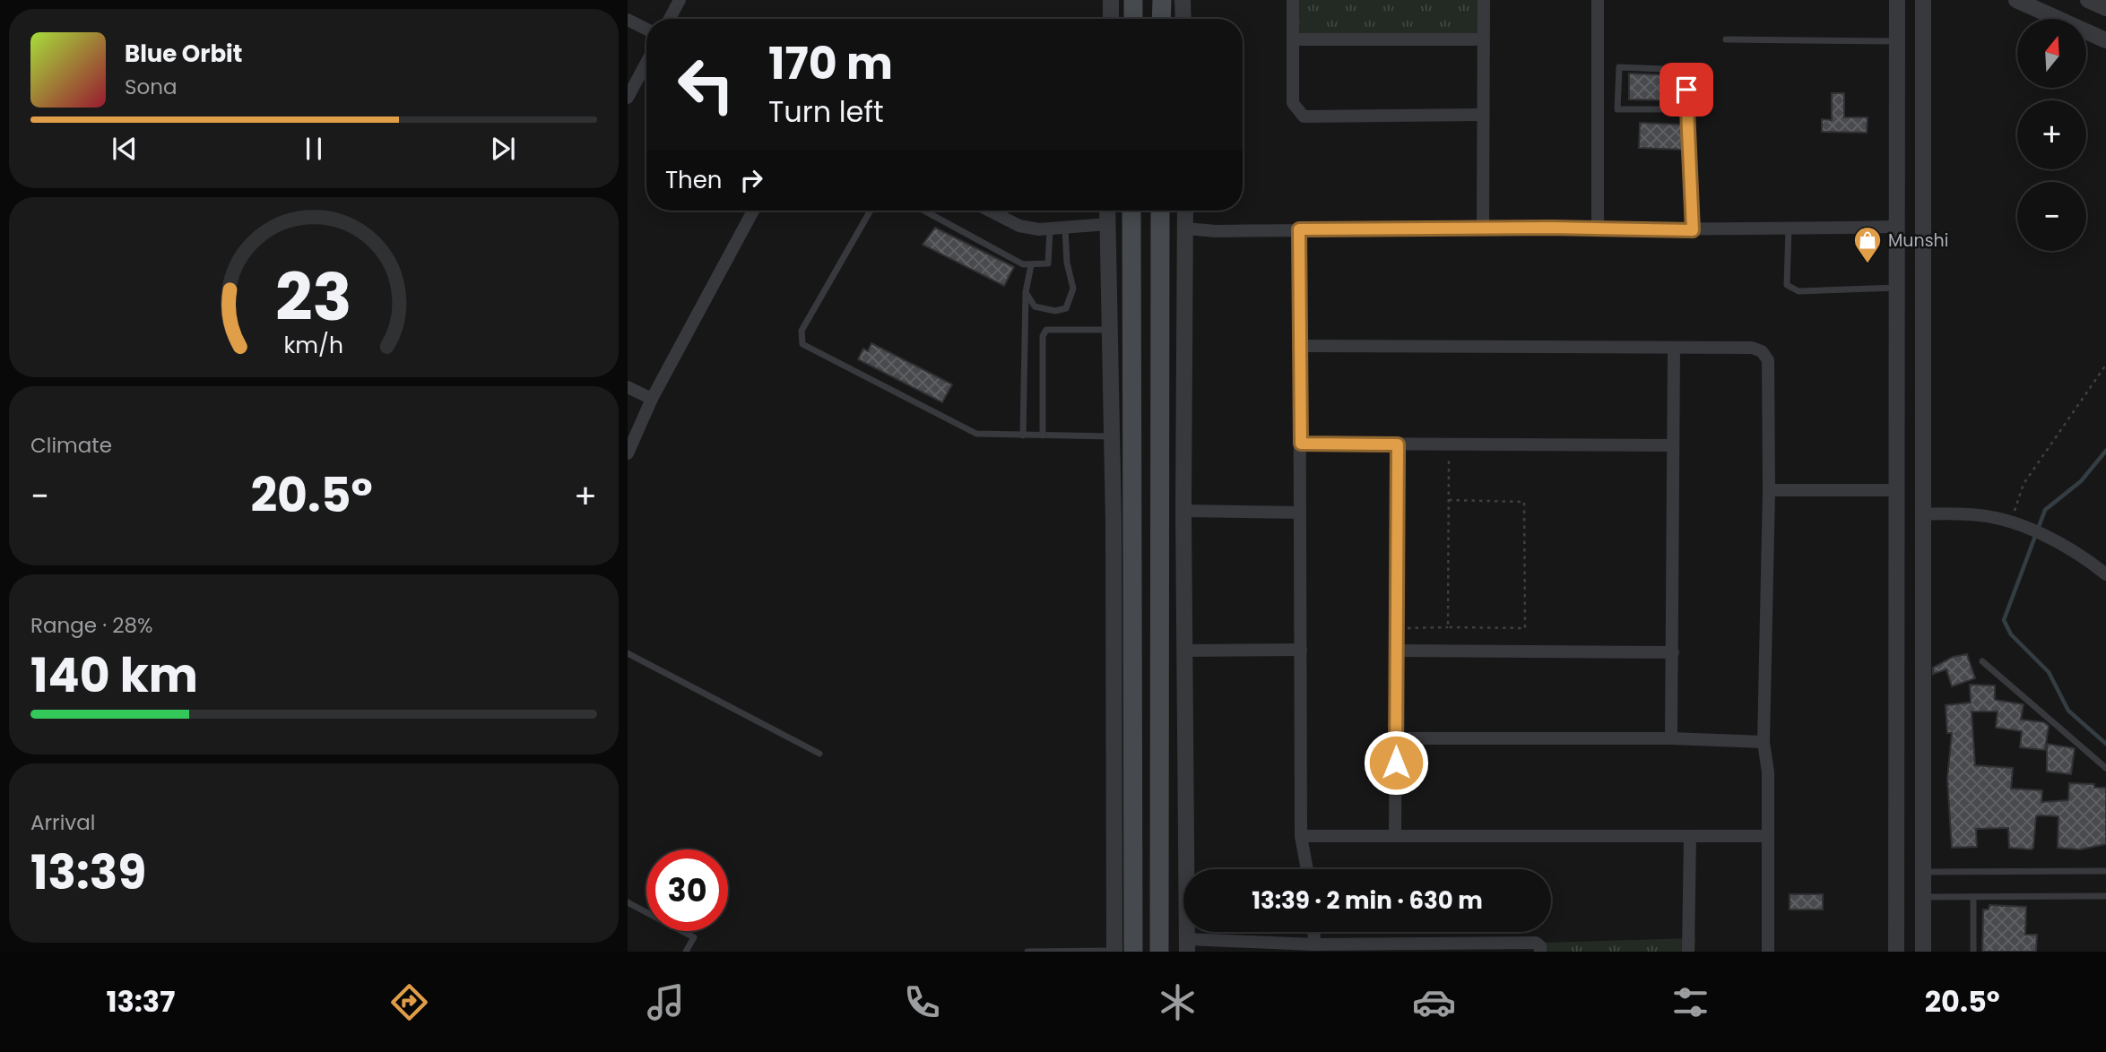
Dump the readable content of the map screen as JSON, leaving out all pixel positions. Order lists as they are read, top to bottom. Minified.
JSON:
{"places":{"shop":["Munshi"]},"north":"top","page":{"map_buttons":["+","−"],"turn":["170 m","Turn left"],"song":["Blue Orbit","Sona"],"then":"Then","tile":["Climate",["Range · 28%","140 km"],["Arrival","13:39"]],"heat":["−","20.5°","+"],"limit":"30","trip":"13:39 · 2 min · 630 m","tabs":["13:37","20.5°"],"gauge":["23","km/h"]}}
